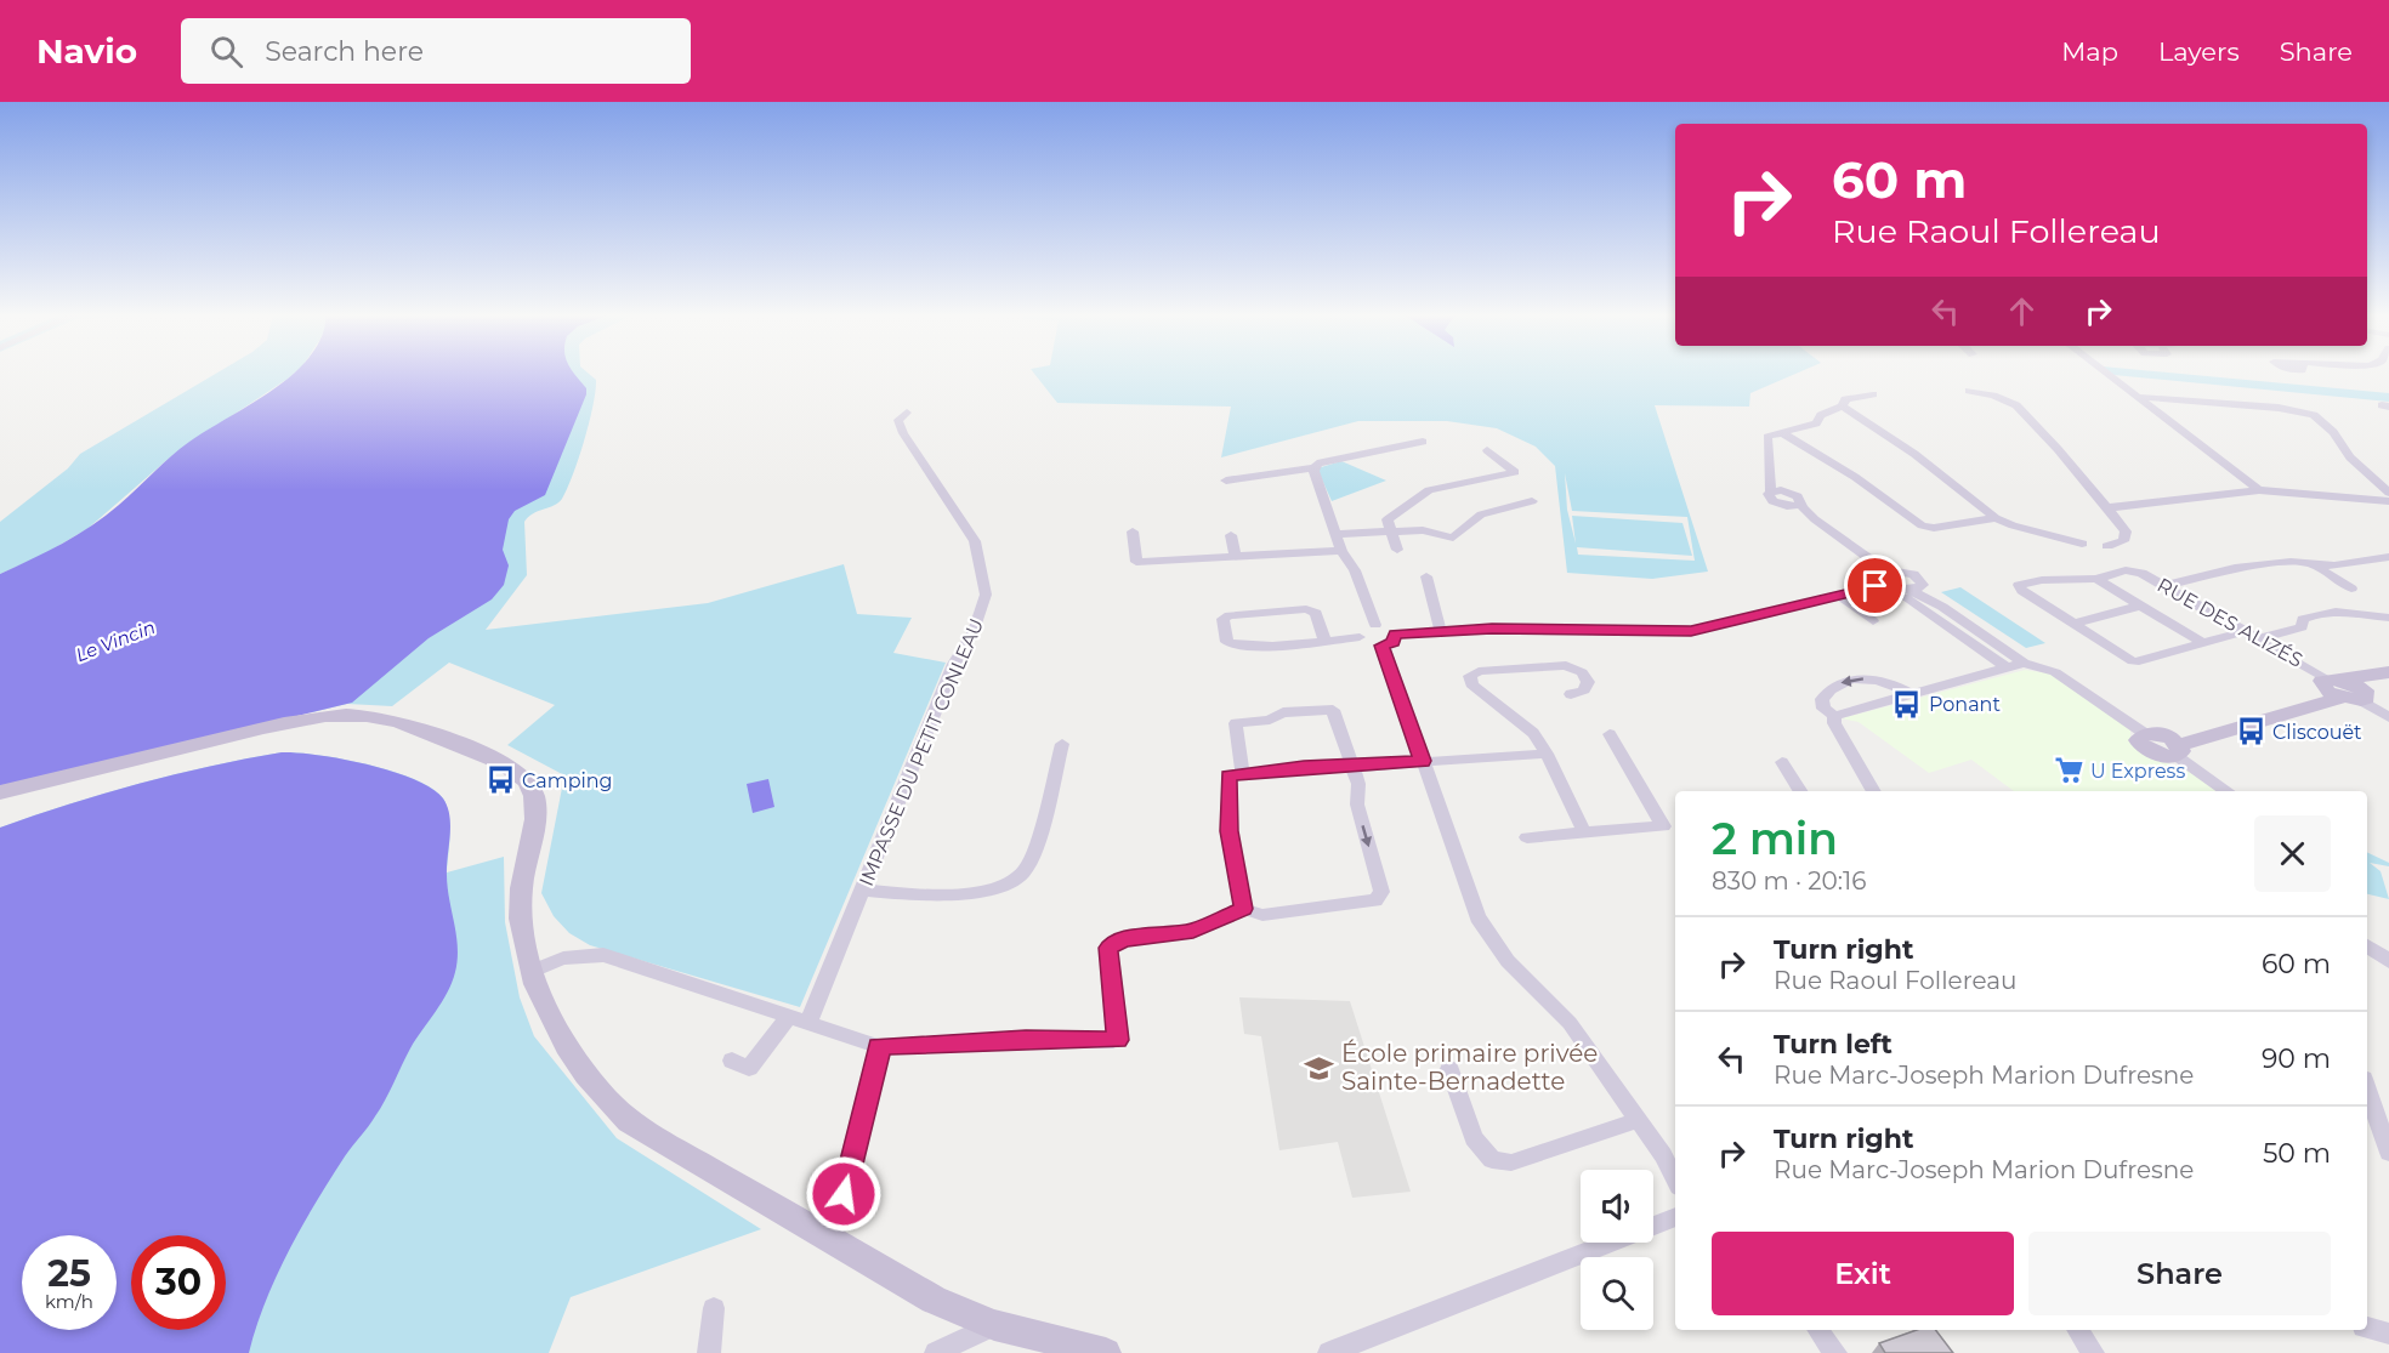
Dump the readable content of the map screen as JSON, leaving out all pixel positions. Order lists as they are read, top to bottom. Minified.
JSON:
{"streets":{"street":["RUE DES ALIZÉS","IMPASSE DU PETIT CONLEAU"]},"water":["Le Vincin"],"places":{"bus stop":["Ponant","Cliscouët","Camping"],"supermarket":["U Express"],"school or university":["École primaire privée Sainte-Bernadette"]},"page":{"header":"Navio","search":"Search here","nav":["Map","Layers","Share"],"turn":["60 m","Rue Raoul Follereau"],"heading":["2 min","830 m · 20:16"],"list":[{"name":"Turn right","note":"Rue Raoul Follereau","value":"60 m"},{"name":"Turn left","note":"Rue Marc-Joseph Marion Dufresne","value":"90 m"},{"name":"Turn right","note":"Rue Marc-Joseph Marion Dufresne","value":"50 m"}],"buttons":["Exit","Share"],"speed":"25 km/h","limit":"30"}}
